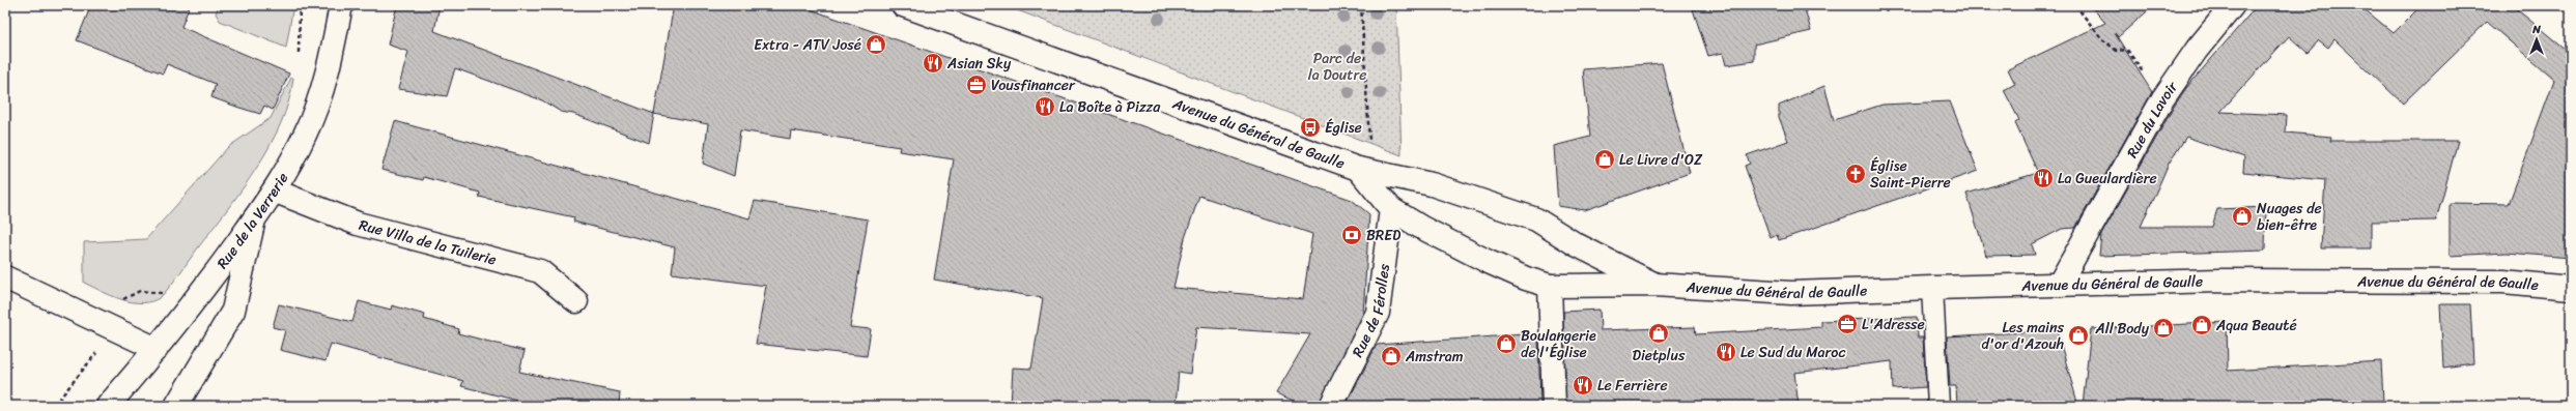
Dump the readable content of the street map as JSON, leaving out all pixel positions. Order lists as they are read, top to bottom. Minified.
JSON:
{"streets":{"main road":["Rue du Lavoir","Avenue du Général de Gaulle","Rue de la Verrerie","Rue Villa de la Tuilerie","Rue de Férolles"]},"crossings":[["Rue du Lavoir","Avenue du Général de Gaulle"],["Avenue du Général de Gaulle","Rue de Férolles"],["Rue de la Verrerie","Rue Villa de la Tuilerie"]],"parks":["Parc de la Doutre"],"places":{"shop":["Extra - ATV José","Le Livre d'OZ","Nuages de bien-être","Aqua Beauté","All Body","Dietplus","Les mains d'or d'Azouh","Boulangerie de l'Église","Amstram"],"restaurant":["Asian Sky","La Boîte à Pizza","La Gueulardière","Le Sud du Maroc","Le Ferrière"],"office":["Vousfinancer","L'Adresse"],"bus stop":["Église"],"church":["Église Saint-Pierre"],"bank":["BRED"]},"north":"top"}
